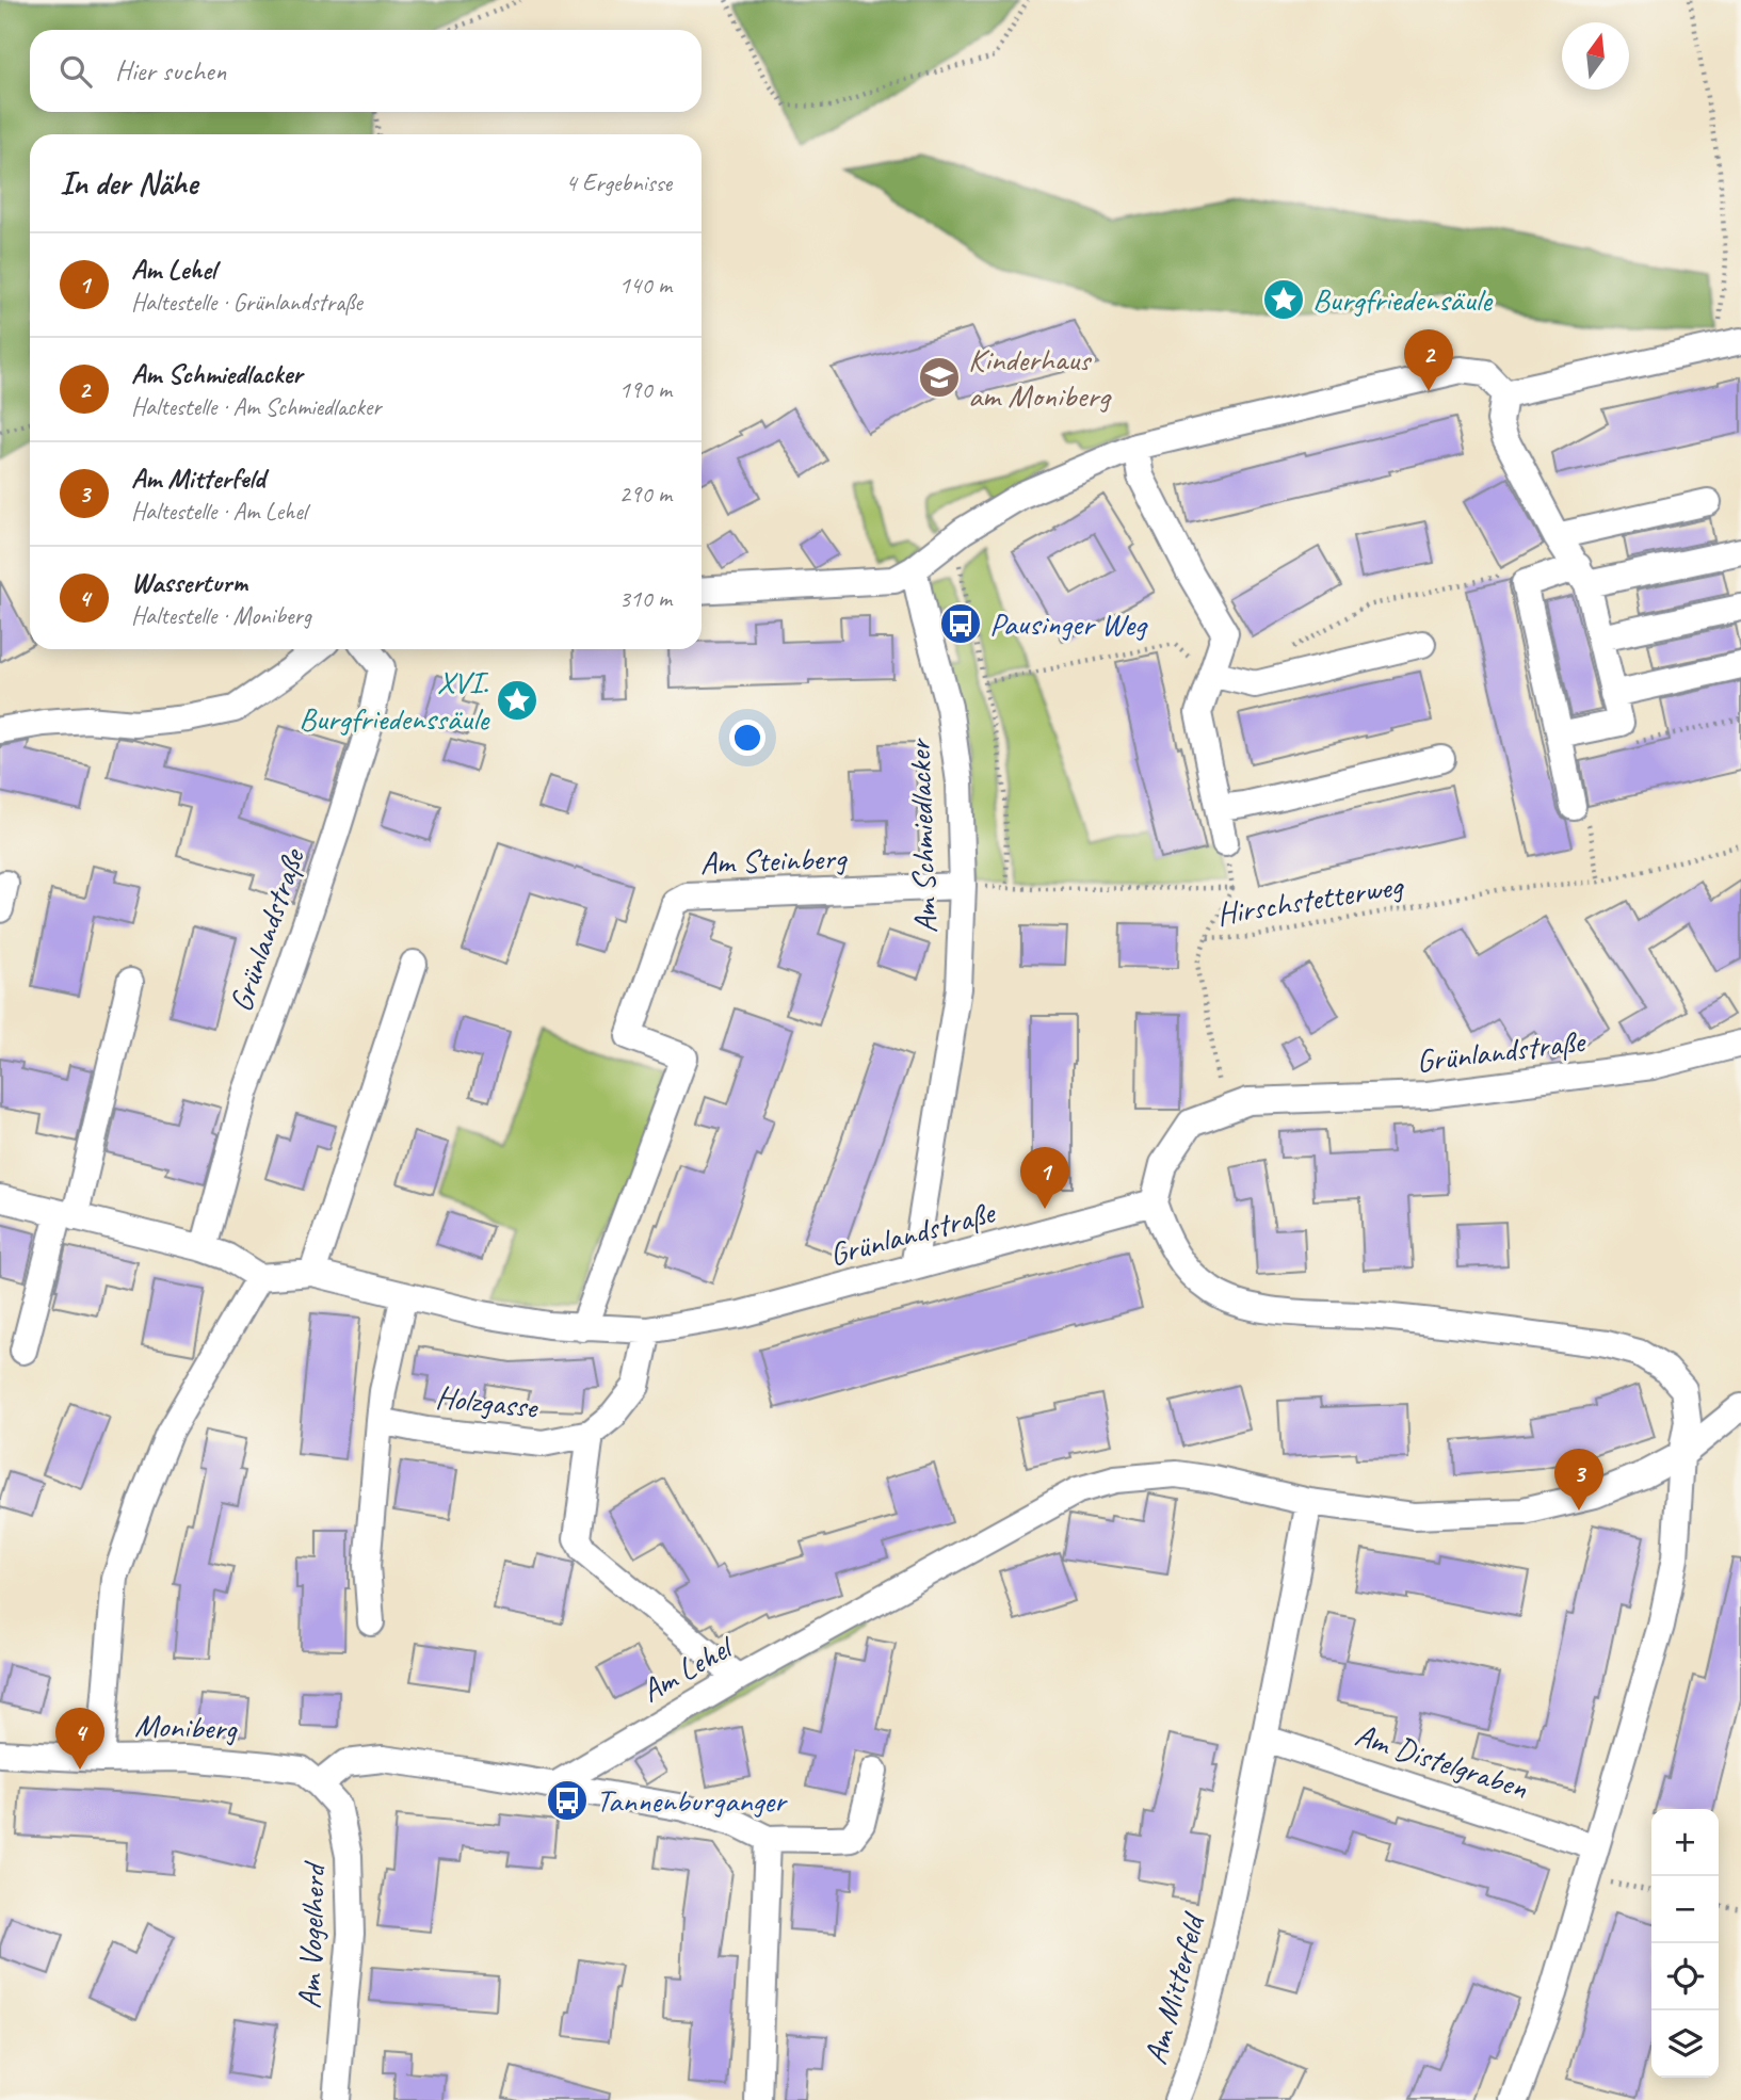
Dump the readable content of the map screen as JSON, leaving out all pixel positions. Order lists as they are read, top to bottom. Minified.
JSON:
{"streets":{"street":["Am Schmiedlacker","Am Steinberg","Grünlandstraße","Holzgasse","Am Lehel","Moniberg","Am Distelgraben","Am Vogelherd","Am Mitterfeld"],"path":["Hirschstetterweg"]},"crossings":[["Am Schmiedlacker","Am Steinberg"],["Am Schmiedlacker","Hirschstetterweg"],["Am Schmiedlacker","Grünlandstraße"],["Am Steinberg","Hirschstetterweg"],["Am Steinberg","Grünlandstraße"],["Am Lehel","Am Mitterfeld"],["Moniberg","Am Vogelherd"],["Am Distelgraben","Am Mitterfeld"]],"places":{"place":["Burgfriedensäule","XVI. Burgfriedenssäule"],"school or university":["Kinderhaus am Moniberg"],"bus stop":["Pausinger Weg","Tannenburganger"]},"north":"top","page":{"search":"Hier suchen","heading":["In der Nähe","4 Ergebnisse"],"list":[{"mark":"1","name":"Am Lehel","note":"Haltestelle · Grünlandstraße","value":"140 m"},{"mark":"2","name":"Am Schmiedlacker","note":"Haltestelle · Am Schmiedlacker","value":"190 m"},{"mark":"3","name":"Am Mitterfeld","note":"Haltestelle · Am Lehel","value":"290 m"},{"mark":"4","name":"Wasserturm","note":"Haltestelle · Moniberg","value":"310 m"}],"pins":["2","1","3","4"],"map_buttons":["+","−"]}}
